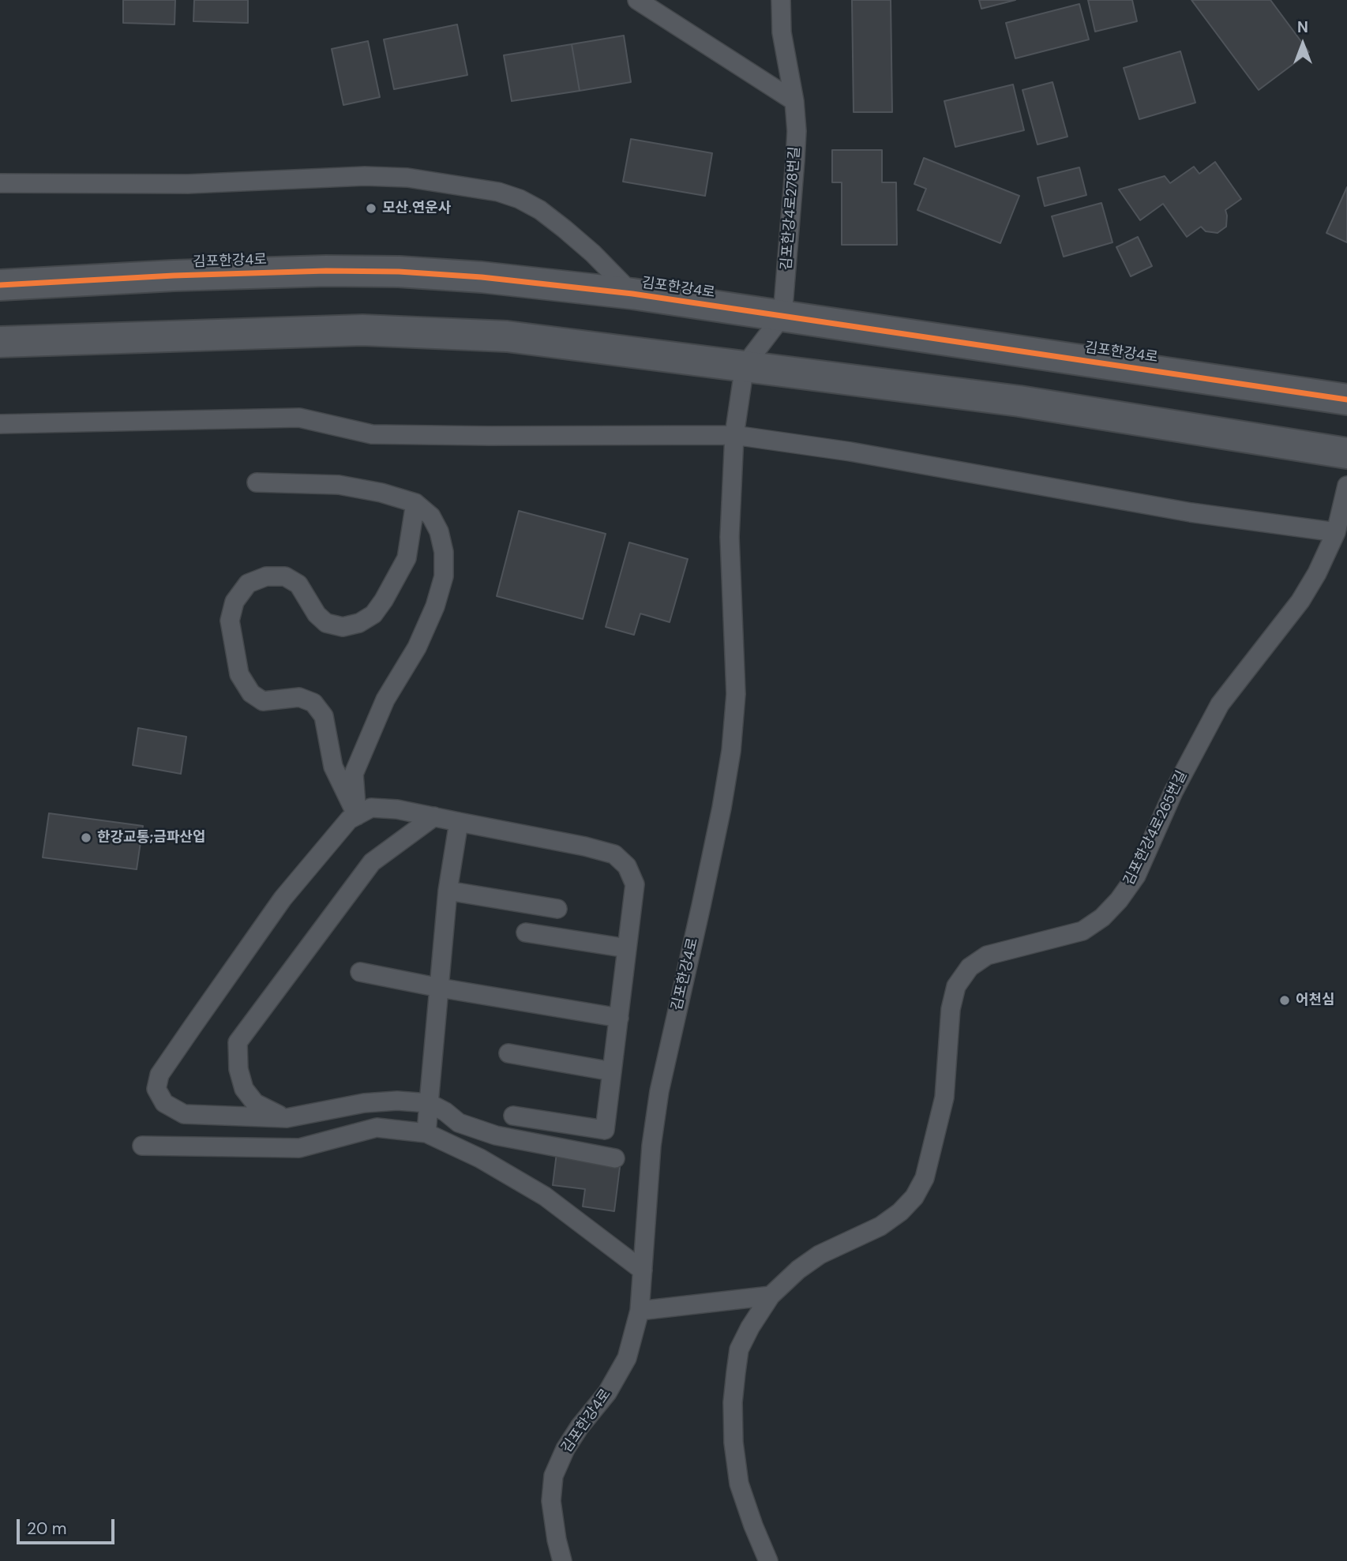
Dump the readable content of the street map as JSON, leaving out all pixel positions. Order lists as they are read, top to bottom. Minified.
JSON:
{"streets":{"street":["김포한강4로"],"lane":["김포한강4로278번길","김포한강4로265번길"]},"crossings":[["김포한강4로278번길","김포한강4로"]],"places":["모산.연운사","한강교통;금파산업","어천심"],"scale_bar":"20 m","north":"top"}
